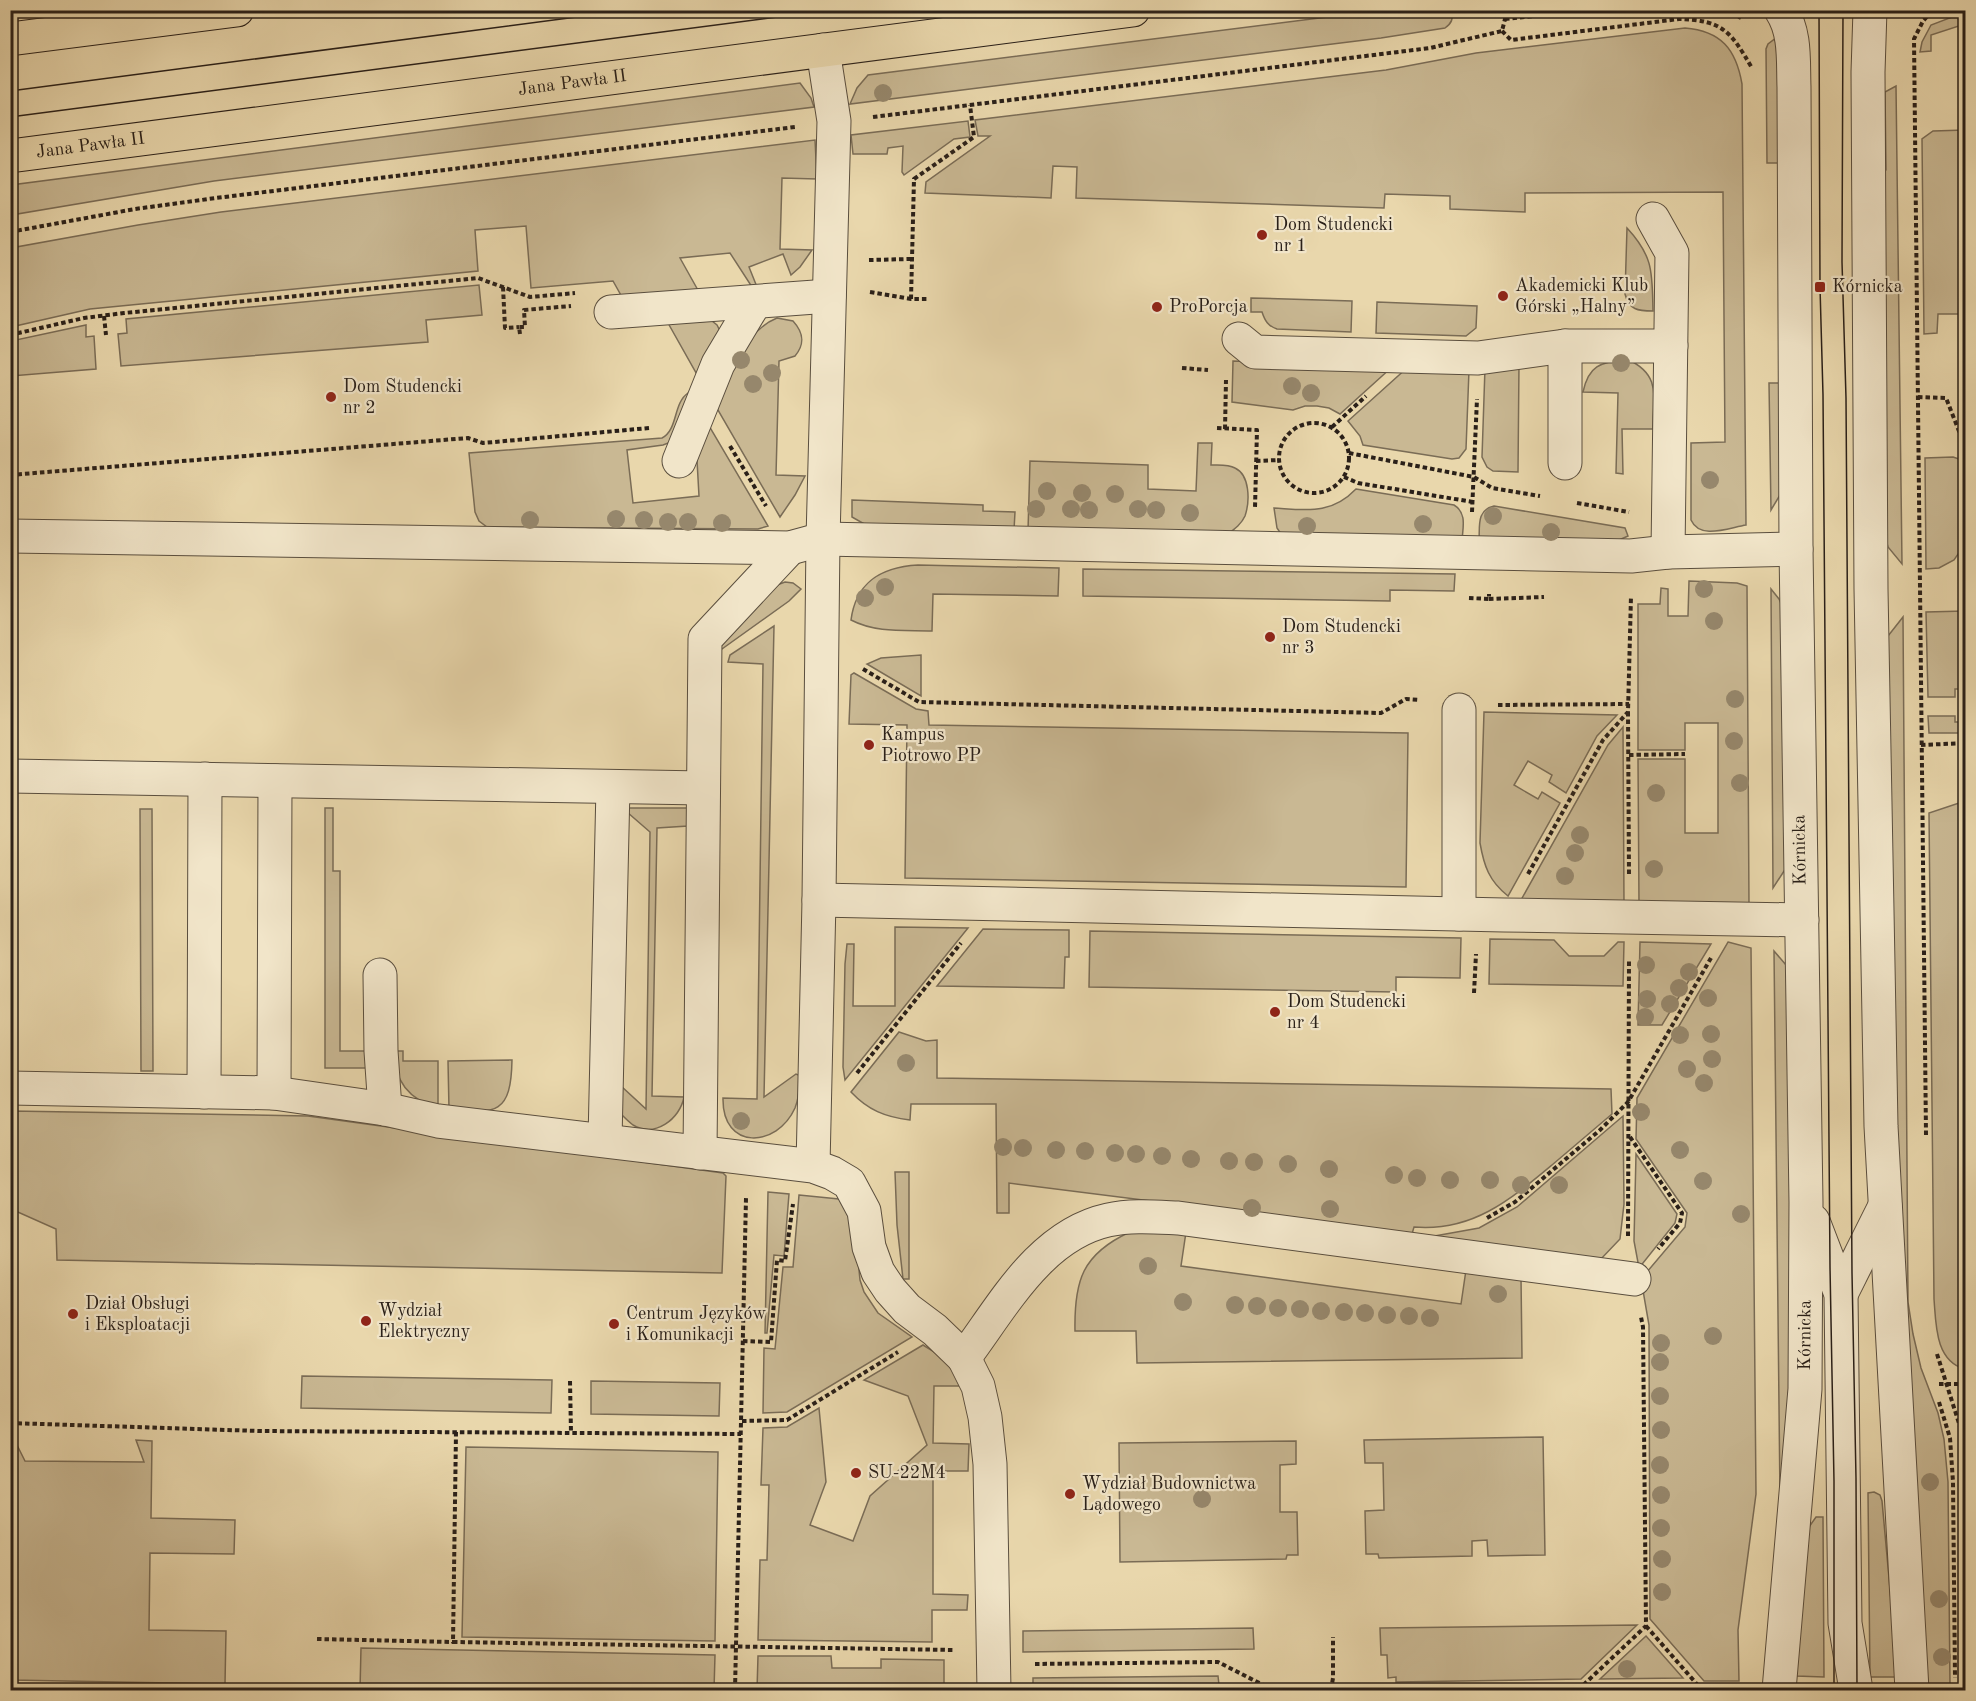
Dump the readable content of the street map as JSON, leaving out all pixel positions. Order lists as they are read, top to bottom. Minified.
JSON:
{"streets":{"main road":["Jana Pawła II"],"street":["Kórnicka"]},"places":{"other":["Dom Studencki nr 1","Akademicki Klub Górski „Halny”","ProPorcja","Dom Studencki nr 2","Dom Studencki nr 3","Kampus Piotrowo PP","Dom Studencki nr 4","Dział Obsługi i Eksploatacji","Wydział Elektryczny","Centrum Języków i Komunikacji","SU-22M4","Wydział Budownictwa Lądowego"],"transit":["Kórnicka"]}}
